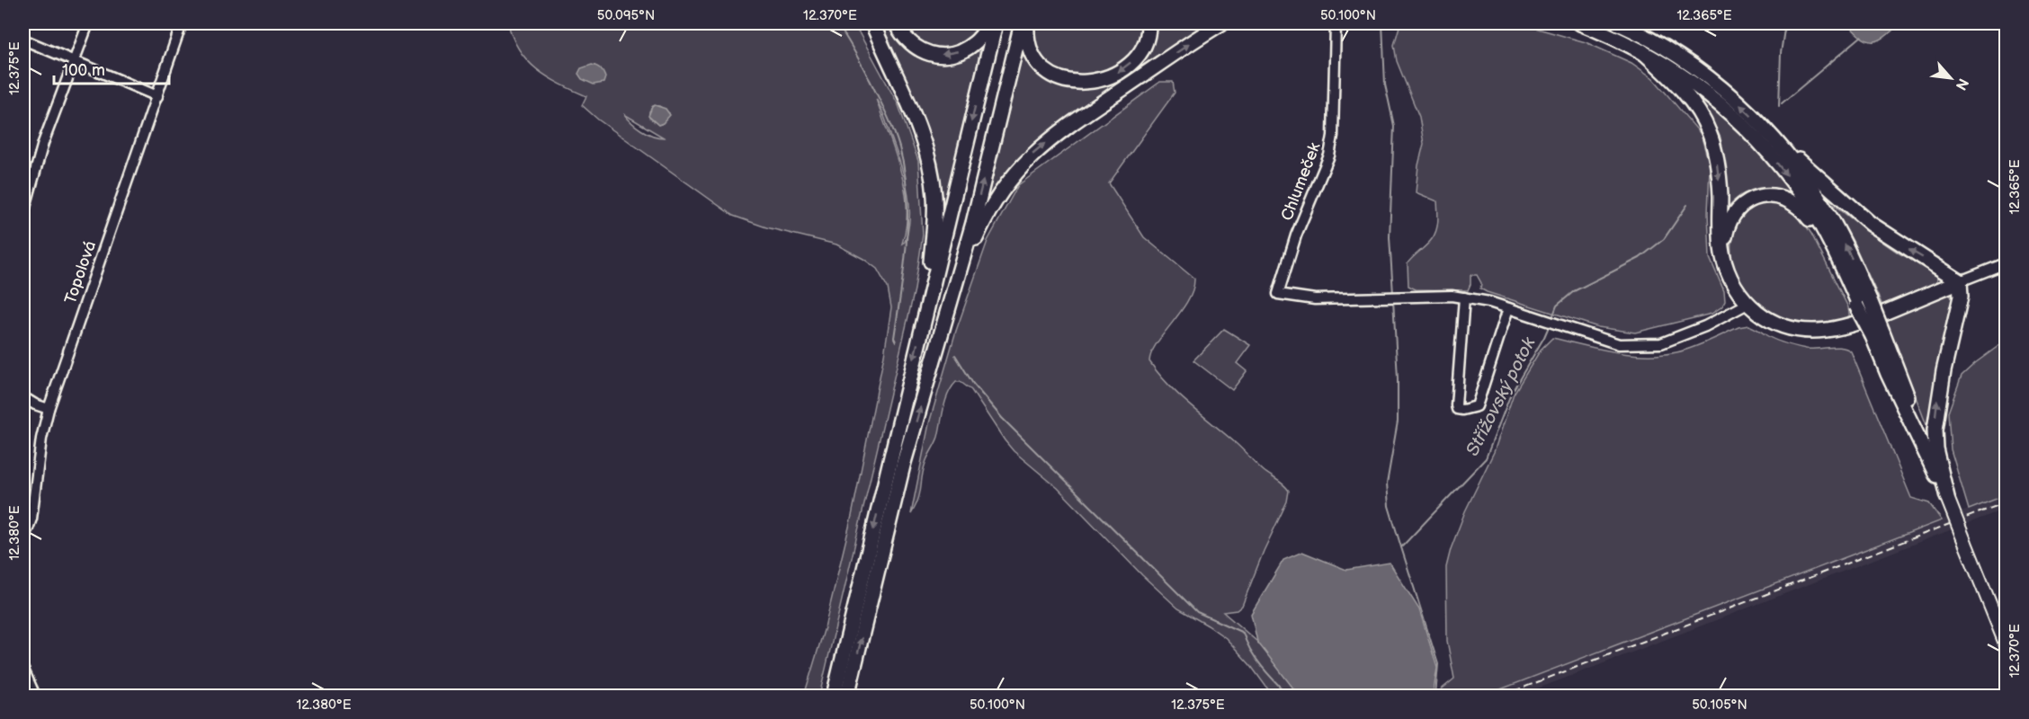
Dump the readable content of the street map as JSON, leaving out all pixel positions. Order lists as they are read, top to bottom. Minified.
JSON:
{"streets":{"street":["Chlumeček","Topolová"]},"water":["Střížovský potok"],"scale_bar":"100 m","north":"bottom right","coordinates":["50.095°N","12.370°E","50.100°N","12.365°E","12.375°E","12.380°E","50.105°N"]}
